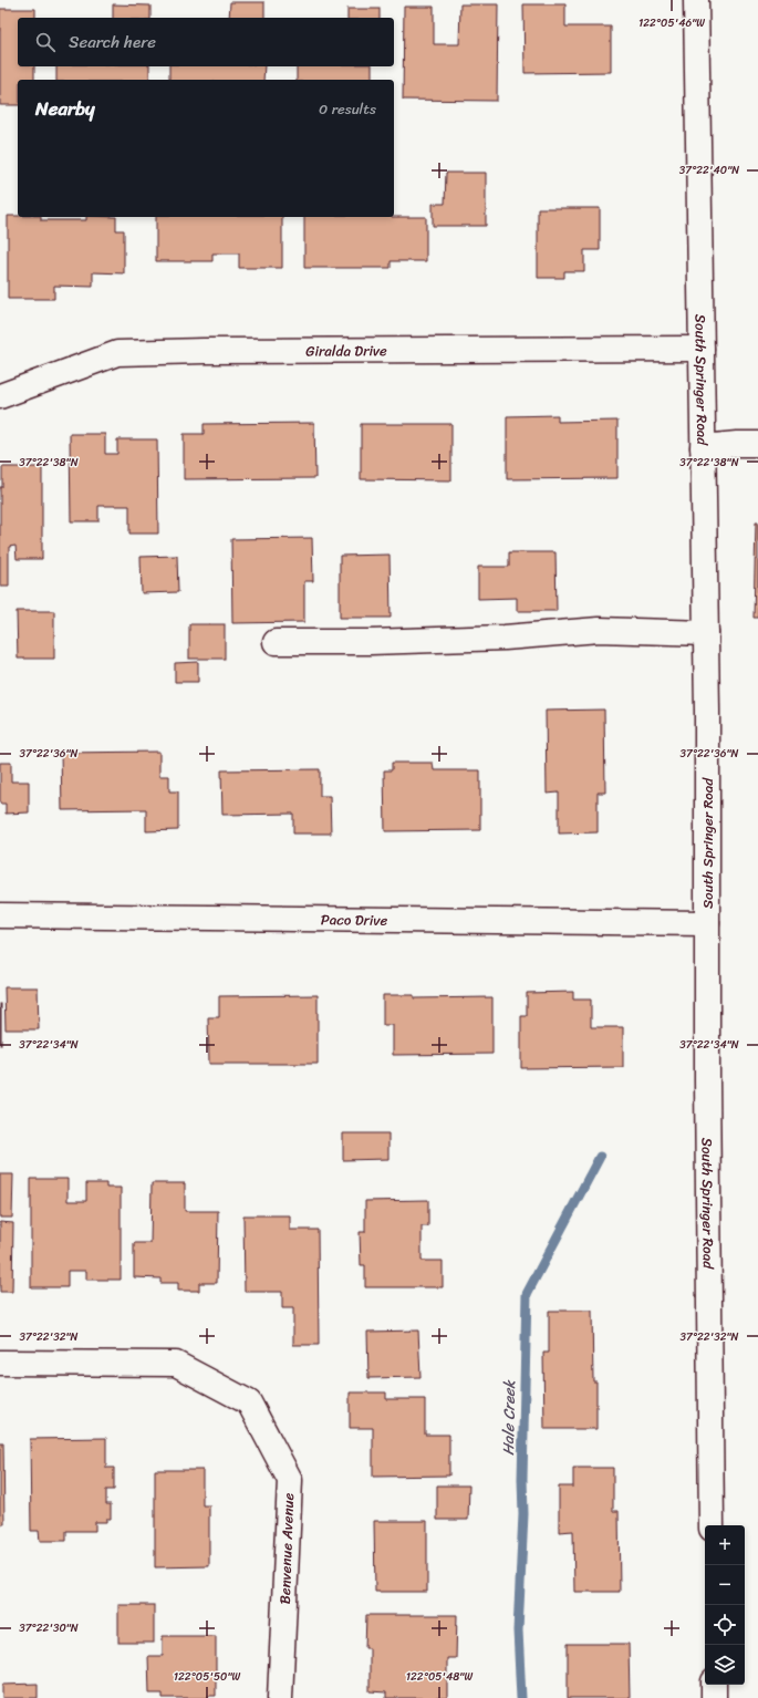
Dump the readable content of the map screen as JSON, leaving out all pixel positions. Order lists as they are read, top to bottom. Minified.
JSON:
{"streets":{"street":["Giralda Drive","South Springer Road","Paco Drive","Benvenue Avenue"]},"crossings":[["Giralda Drive","South Springer Road"],["South Springer Road","Paco Drive"]],"water":["Hale Creek"],"page":{"search":"Search here","heading":["Nearby","0 results"],"map_buttons":["+","−"]},"coordinates":["122°05'46\"W","37°22'40\"N","37°22'38\"N","37°22'36\"N","37°22'34\"N","37°22'32\"N","37°22'30\"N","122°05'50\"W","122°05'48\"W"]}
